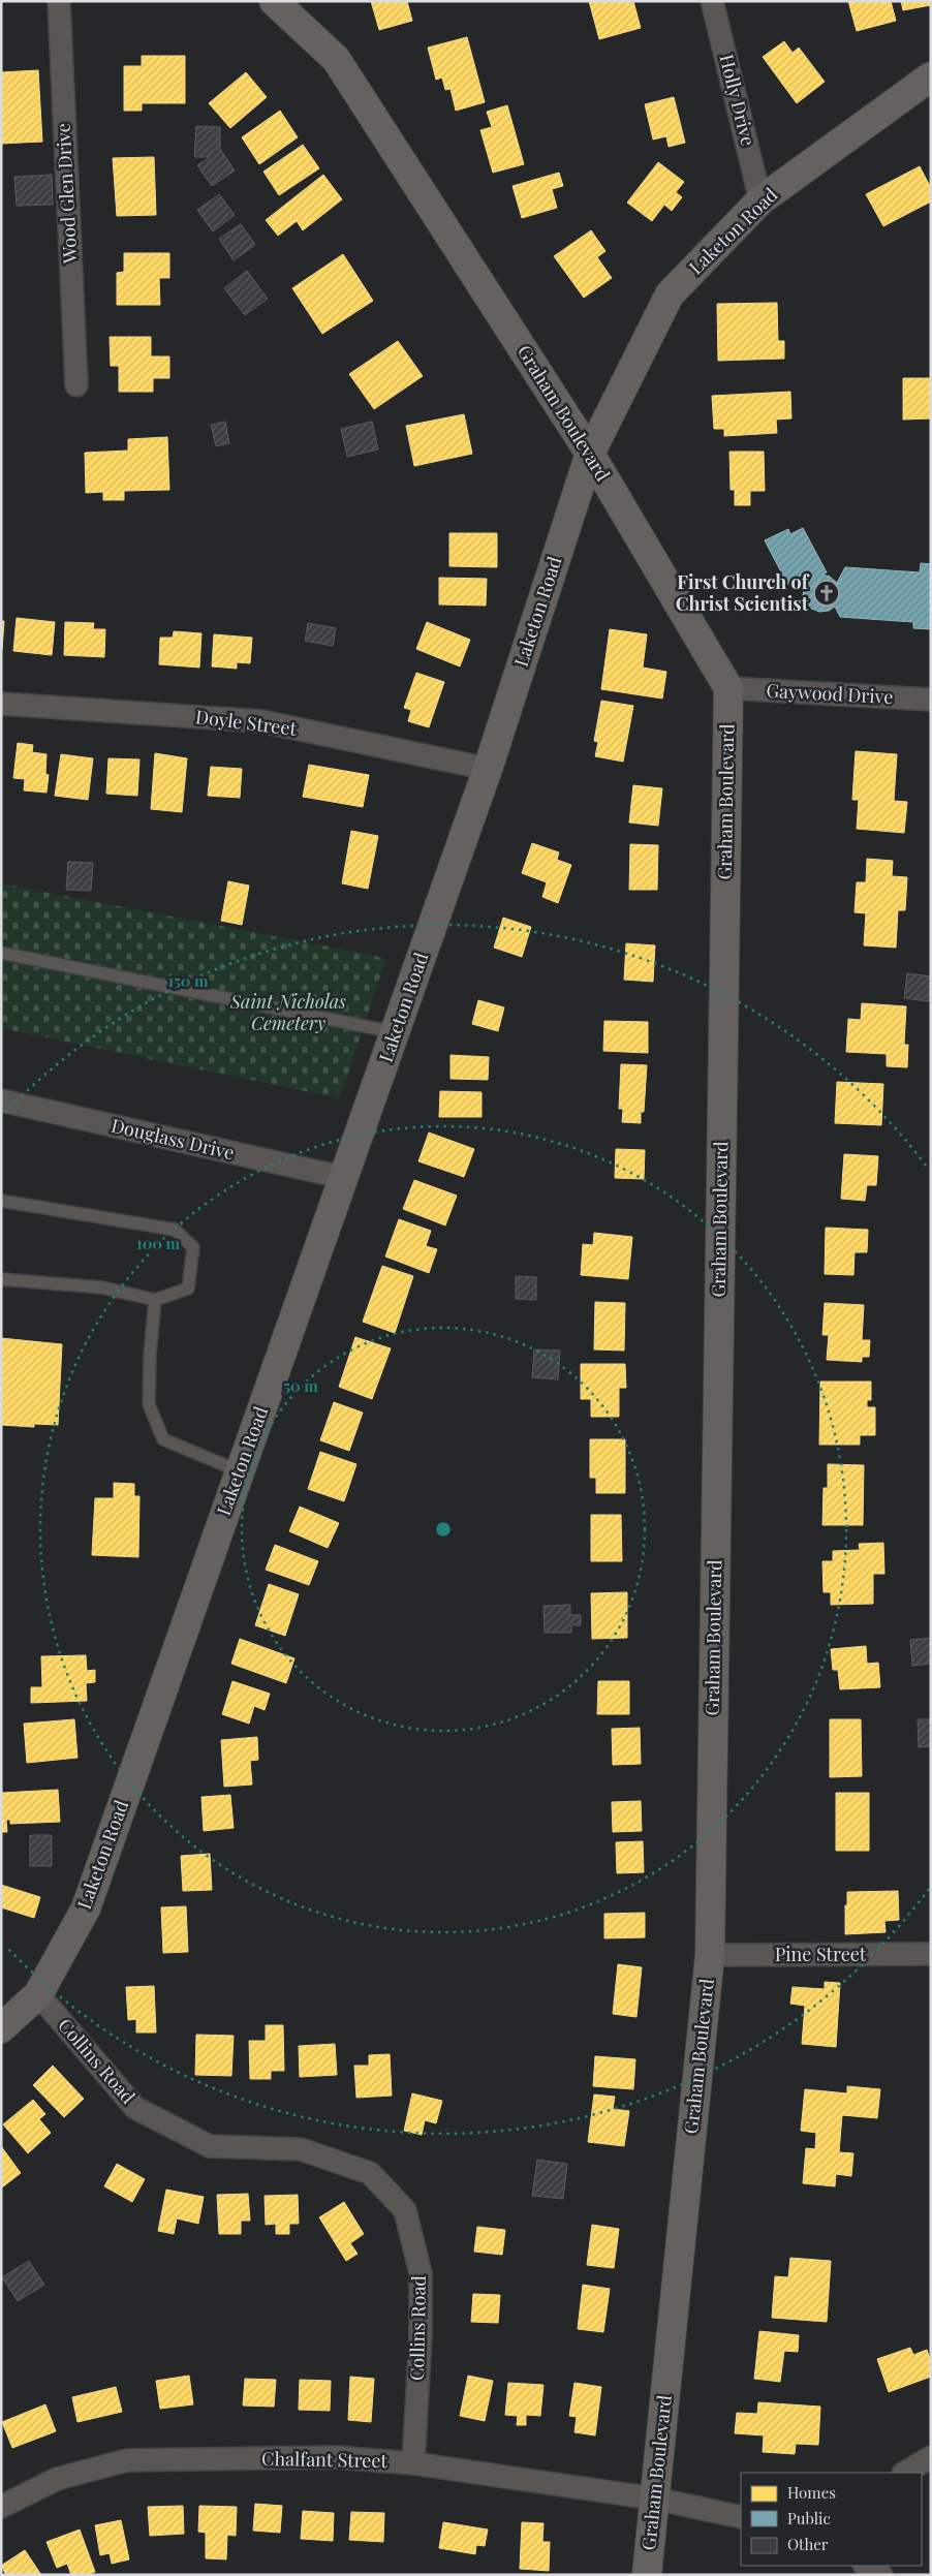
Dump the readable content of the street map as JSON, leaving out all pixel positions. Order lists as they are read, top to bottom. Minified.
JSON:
{"streets":{"street":["Holly Drive","Wood Glen Drive","Laketon Road","Graham Boulevard","Gaywood Drive","Doyle Street","Douglass Drive","Pine Street","Collins Road","Chalfant Street"]},"crossings":[["Holly Drive","Laketon Road"],["Laketon Road","Graham Boulevard"],["Laketon Road","Doyle Street"],["Laketon Road","Douglass Drive"],["Laketon Road","Collins Road"],["Graham Boulevard","Gaywood Drive"],["Graham Boulevard","Pine Street"],["Graham Boulevard","Chalfant Street"],["Collins Road","Chalfant Street"]],"parks":["Saint Nicholas Cemetery"],"places":{"church":["First Church of Christ Scientist"]},"legend":["Homes","Public","Other"],"rings":["150 m","100 m","50 m"]}
